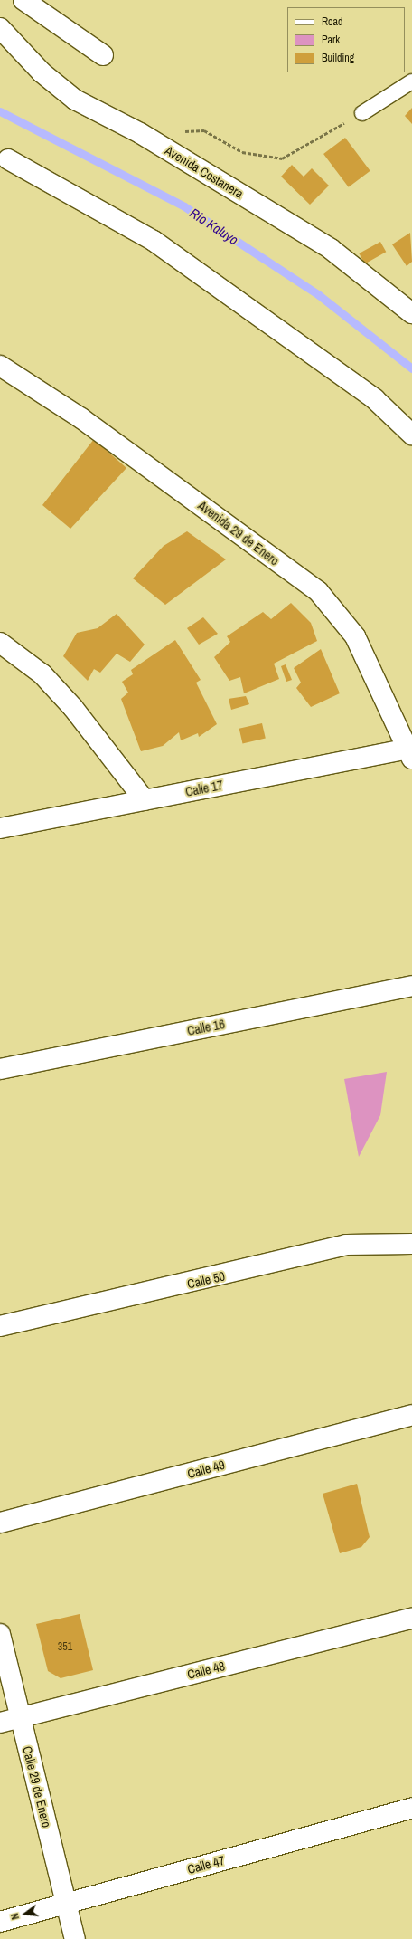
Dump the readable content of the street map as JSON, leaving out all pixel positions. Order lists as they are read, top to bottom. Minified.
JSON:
{"streets":{"street":["Avenida Costanera","Avenida 29 de Enero","Calle 17","Calle 16","Calle 50","Calle 49","Calle 48","Calle 29 de Enero","Calle 47"]},"crossings":[["Avenida 29 de Enero","Calle 17"],["Calle 48","Calle 29 de Enero"],["Calle 29 de Enero","Calle 47"]],"water":["Rio Kaluyo"],"house_numbers":["351"],"legend":["Road","Park","Building"],"north":"left"}
